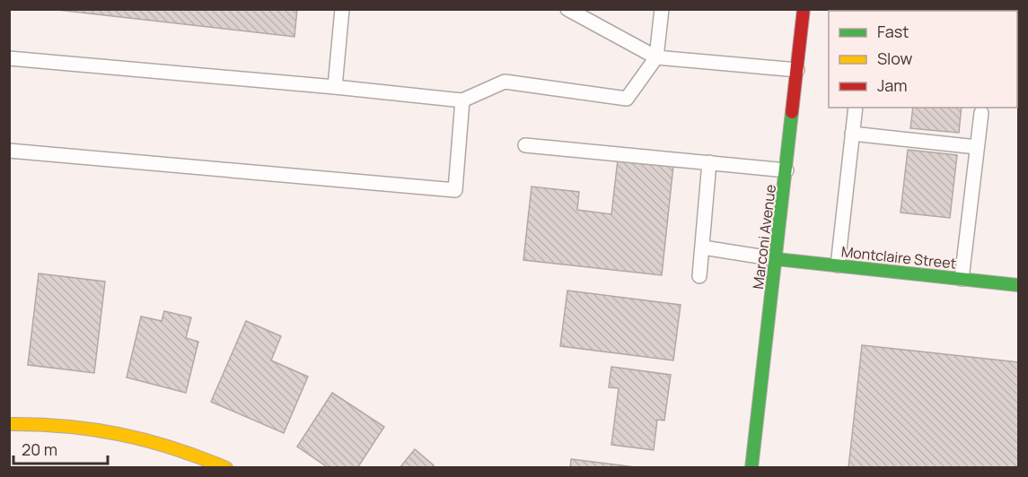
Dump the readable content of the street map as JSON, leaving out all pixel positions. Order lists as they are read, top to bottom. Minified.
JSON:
{"streets":{"street":["Marconi Avenue","Montclaire Street"]},"crossings":[["Marconi Avenue","Montclaire Street"]],"legend":["Fast","Slow","Jam"],"scale_bar":"20 m"}
